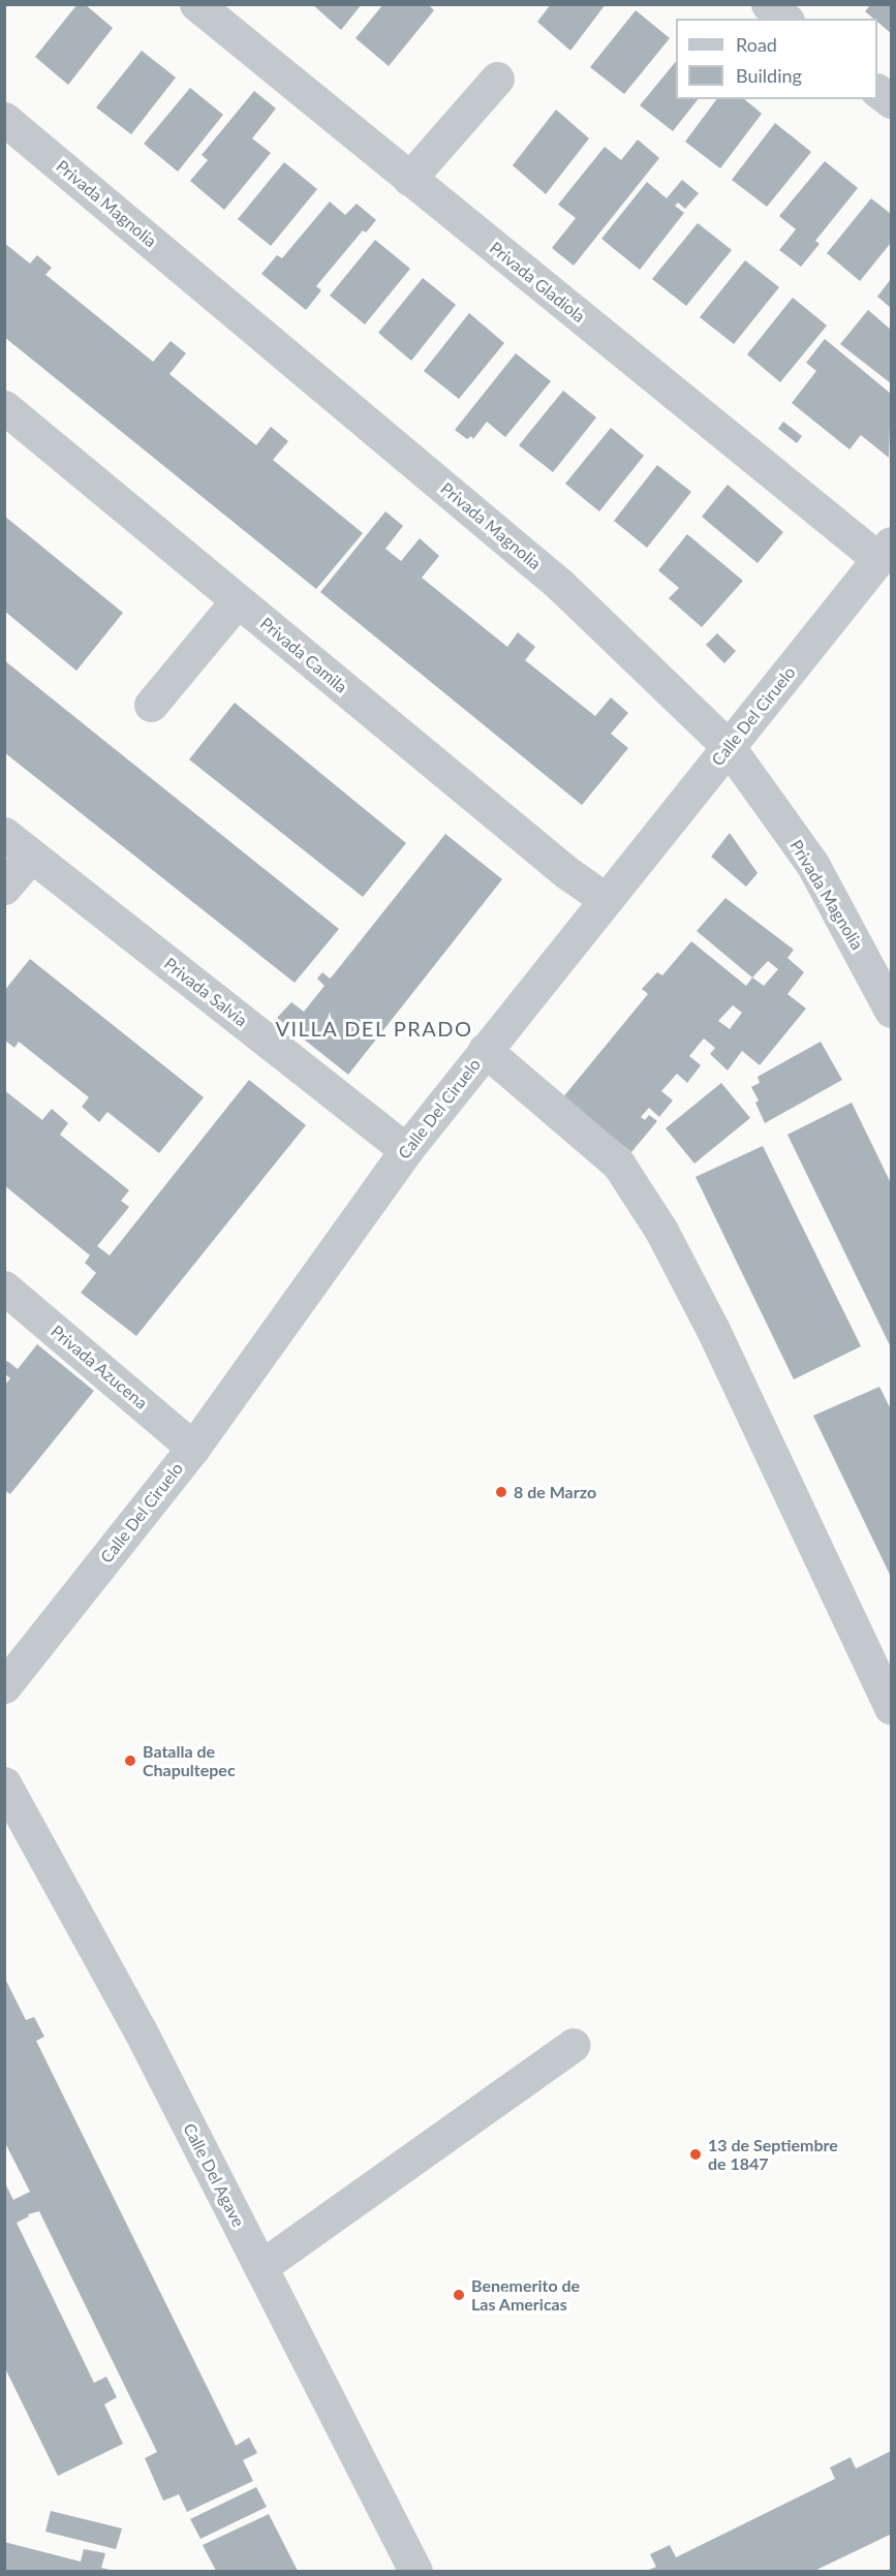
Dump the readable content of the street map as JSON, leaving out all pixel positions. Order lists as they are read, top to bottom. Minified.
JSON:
{"streets":{"street":["Privada Magnolia","Privada Gladiola","Privada Camila","Calle Del Ciruelo","Privada Salvia","Privada Azucena","Calle Del Agave"]},"crossings":[["Privada Magnolia","Calle Del Ciruelo"],["Privada Gladiola","Calle Del Ciruelo"],["Privada Camila","Calle Del Ciruelo"],["Calle Del Ciruelo","Privada Salvia"],["Calle Del Ciruelo","Privada Azucena"]],"districts":["VILLA DEL PRADO"],"places":["8 de Marzo","Batalla de Chapultepec","13 de Septiembre de 1847","Benemerito de Las Americas"],"legend":["Road","Building"]}
